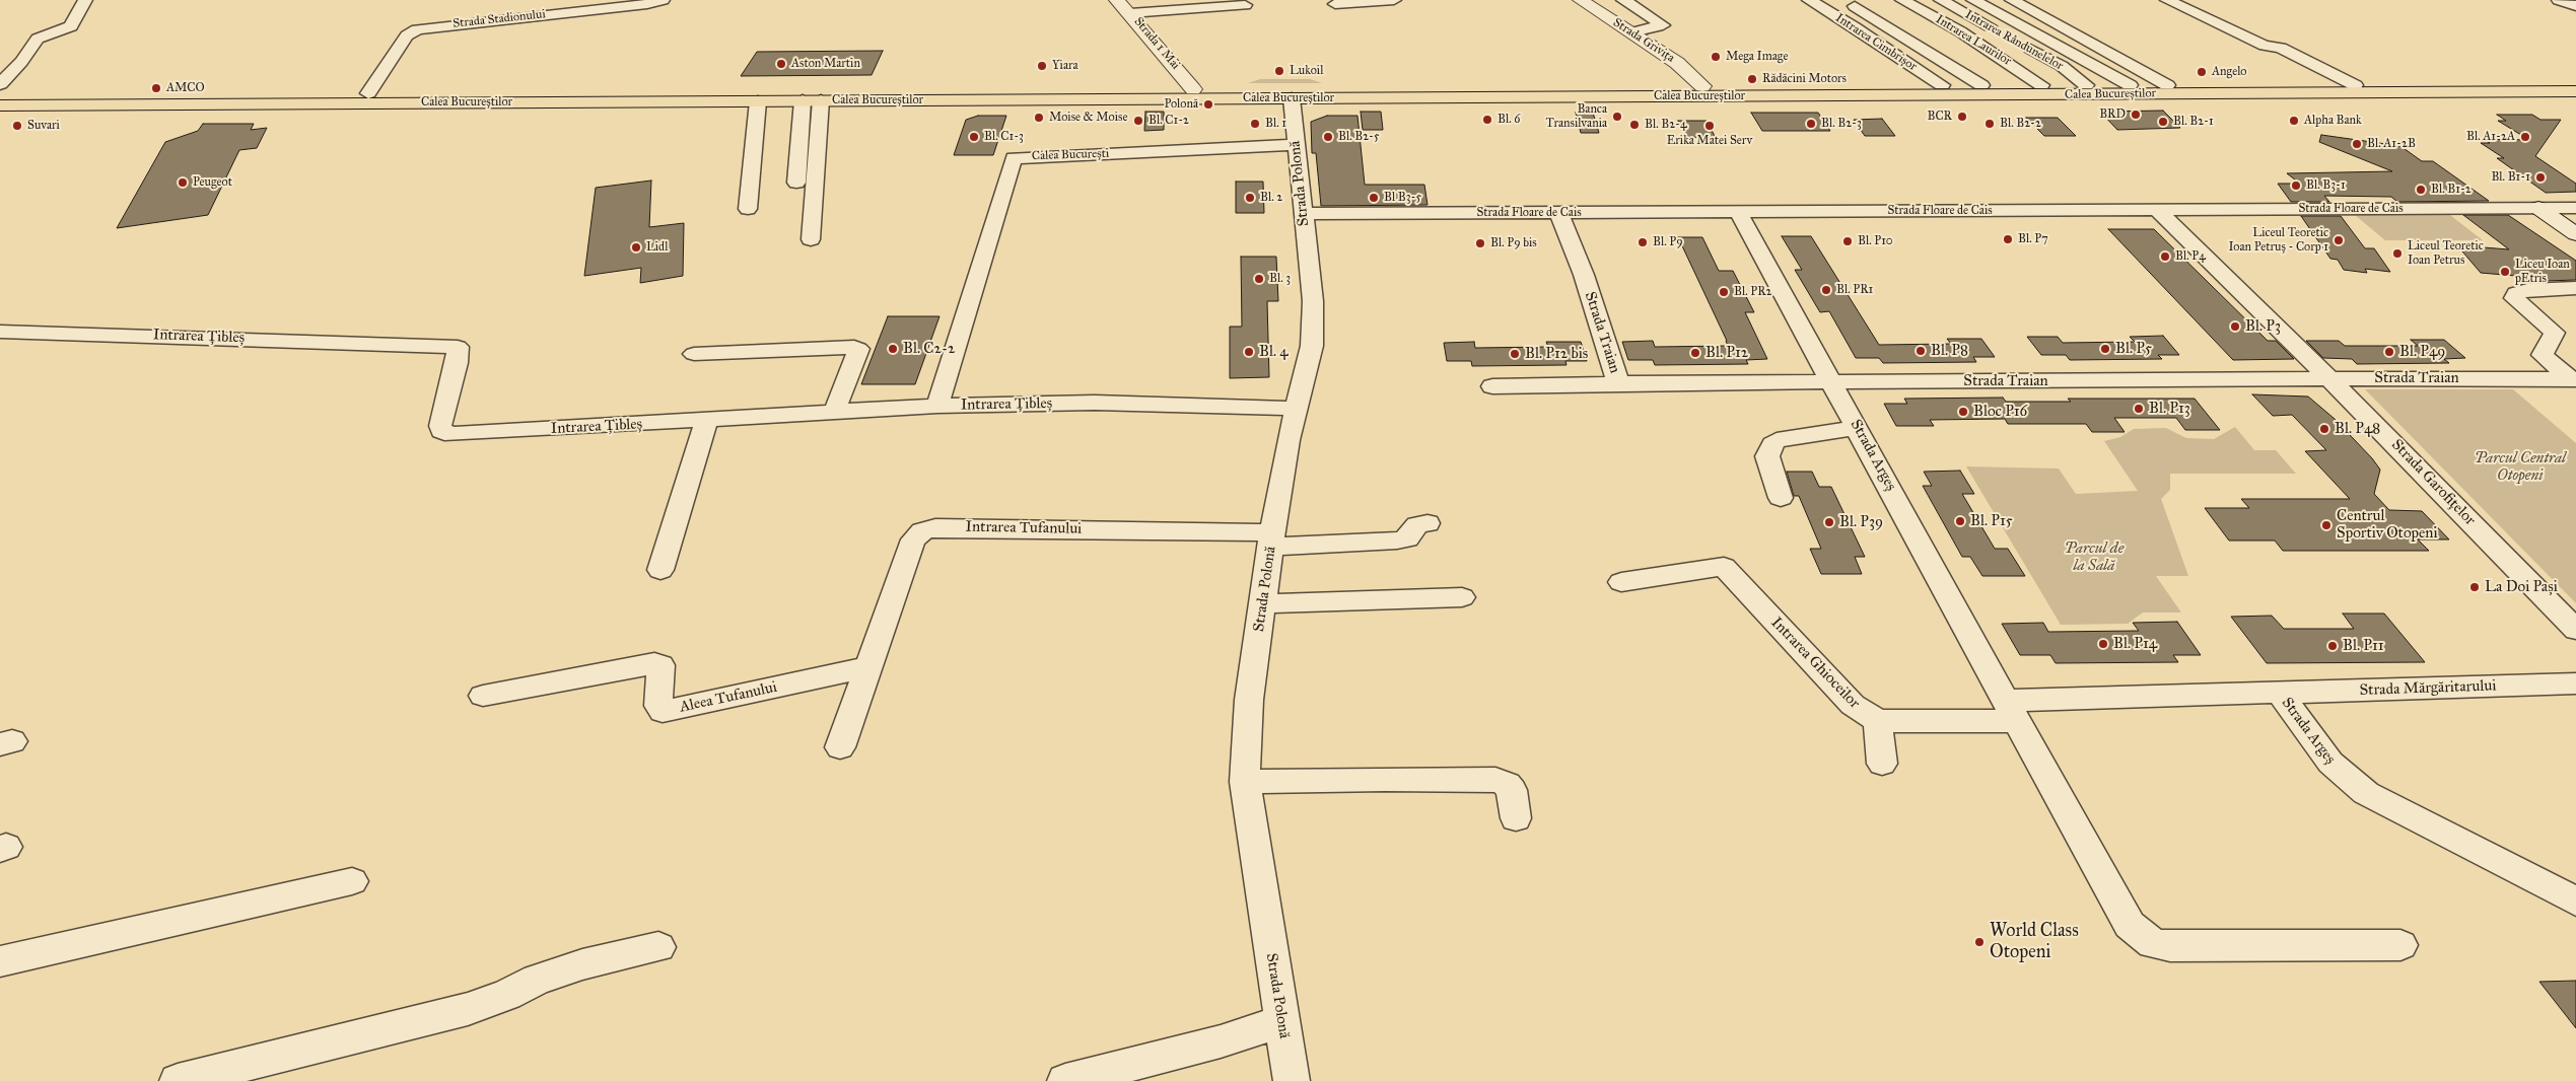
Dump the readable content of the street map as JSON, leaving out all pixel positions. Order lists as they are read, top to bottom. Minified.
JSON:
{"streets":{"highway":["Calea Bucureștilor"],"street":["Strada Stadionului","Strada Grivița","Intrarea Laurilor","Intrarea Rândunelelor","Intrarea Cimbrișor","Strada 1 Mai","Calea București","Strada Polonă","Strada Floare de Cais","Strada Traian","Intrarea Țibleș","Strada Argeș","Strada Garofițelor","Intrarea Tufanului","Intrarea Ghioceilor","Strada Mărgăritarului","Aleea Tufanului"]},"crossings":[["Strada Stadionului","Calea Bucureștilor"],["Strada Grivița","Calea Bucureștilor"],["Intrarea Laurilor","Calea Bucureștilor"],["Intrarea Rândunelelor","Calea Bucureștilor"],["Intrarea Cimbrișor","Calea Bucureștilor"],["Strada 1 Mai","Calea Bucureștilor"],["Calea Bucureștilor","Strada Polonă"],["Calea București","Strada Polonă"],["Calea București","Intrarea Țibleș"],["Strada Polonă","Strada Floare de Cais"],["Strada Polonă","Intrarea Țibleș"],["Strada Polonă","Intrarea Tufanului"],["Strada Floare de Cais","Strada Traian"],["Strada Floare de Cais","Strada Argeș"],["Strada Floare de Cais","Strada Garofițelor"],["Strada Traian","Strada Argeș"],["Strada Traian","Strada Garofițelor"],["Strada Argeș","Strada Mărgăritarului"],["Intrarea Tufanului","Aleea Tufanului"]],"parks":["Parcul Central Otopeni","Parcul de la Sală"],"places":["Mega Image","Aston Martin","Yiara","Lukoil","Angelo","Rădăcini Motors","AMCO","Polonă","BRD","Banca Transilvania","BCR","Moise & Moise","Bl. 6","Bl. C1-2","Alpha Bank","Bl. B2-1","Bl. 1","Bl. B2-3","Bl. B2-2","Bl. B2-4","Suvari","Erika Matei Serv","Bl. C1-3","Bl. B2-5","Bl. A1-2A","Bl. A1-2B","Bl. B1-1","Peugeot","Bl. B3-1","Bl. B1-2","Bl. 2","Bl B3-5","Bl. P7","Liceul Teoretic Ioan Petruș - Corp 1","Bl. P10","Bl. P9","Bl. P9 bis","Lidl","Liceul Teoretic Ioan Petrus","Bl. P4","Liceu Ioan pEtris","Bl. 3","Bl. PR1","Bl. PR2","Bl. P3","Bl. C2-2","Bl. P5","Bl. P8","Bl. 4","Bl. P49","Bl. P12","Bl. P12 bis","Bl. P13","Bloc P16","Bl. P48","Bl. P15","Bl. P39","Centrul Sportiv Otopeni","La Doi Pași","Bl. P14","Bl. P11","World Class Otopeni"]}
